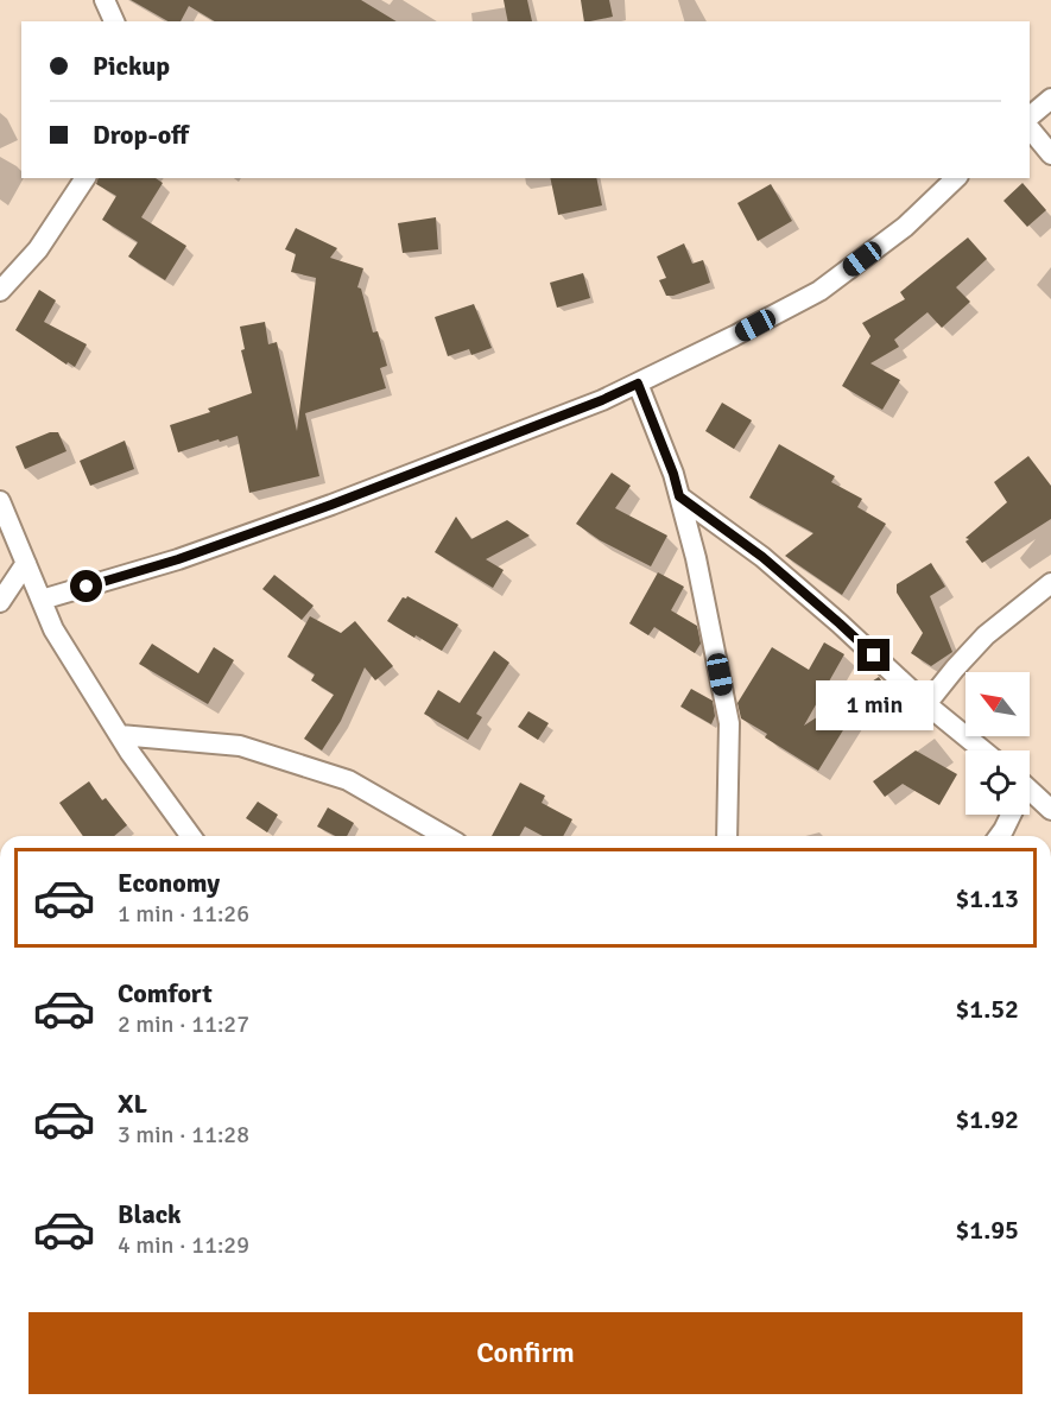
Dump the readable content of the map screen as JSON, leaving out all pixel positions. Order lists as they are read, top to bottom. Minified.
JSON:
{"north":"top left","page":{"banner":["Pickup","Drop-off"],"bubble":"1 min","list":[{"name":"Economy","note":"1 min · 11:26","value":"$1.13"},{"name":"Comfort","note":"2 min · 11:27","value":"$1.52"},{"name":"XL","note":"3 min · 11:28","value":"$1.92"},{"name":"Black","note":"4 min · 11:29","value":"$1.95"}],"buttons":"Confirm"}}
